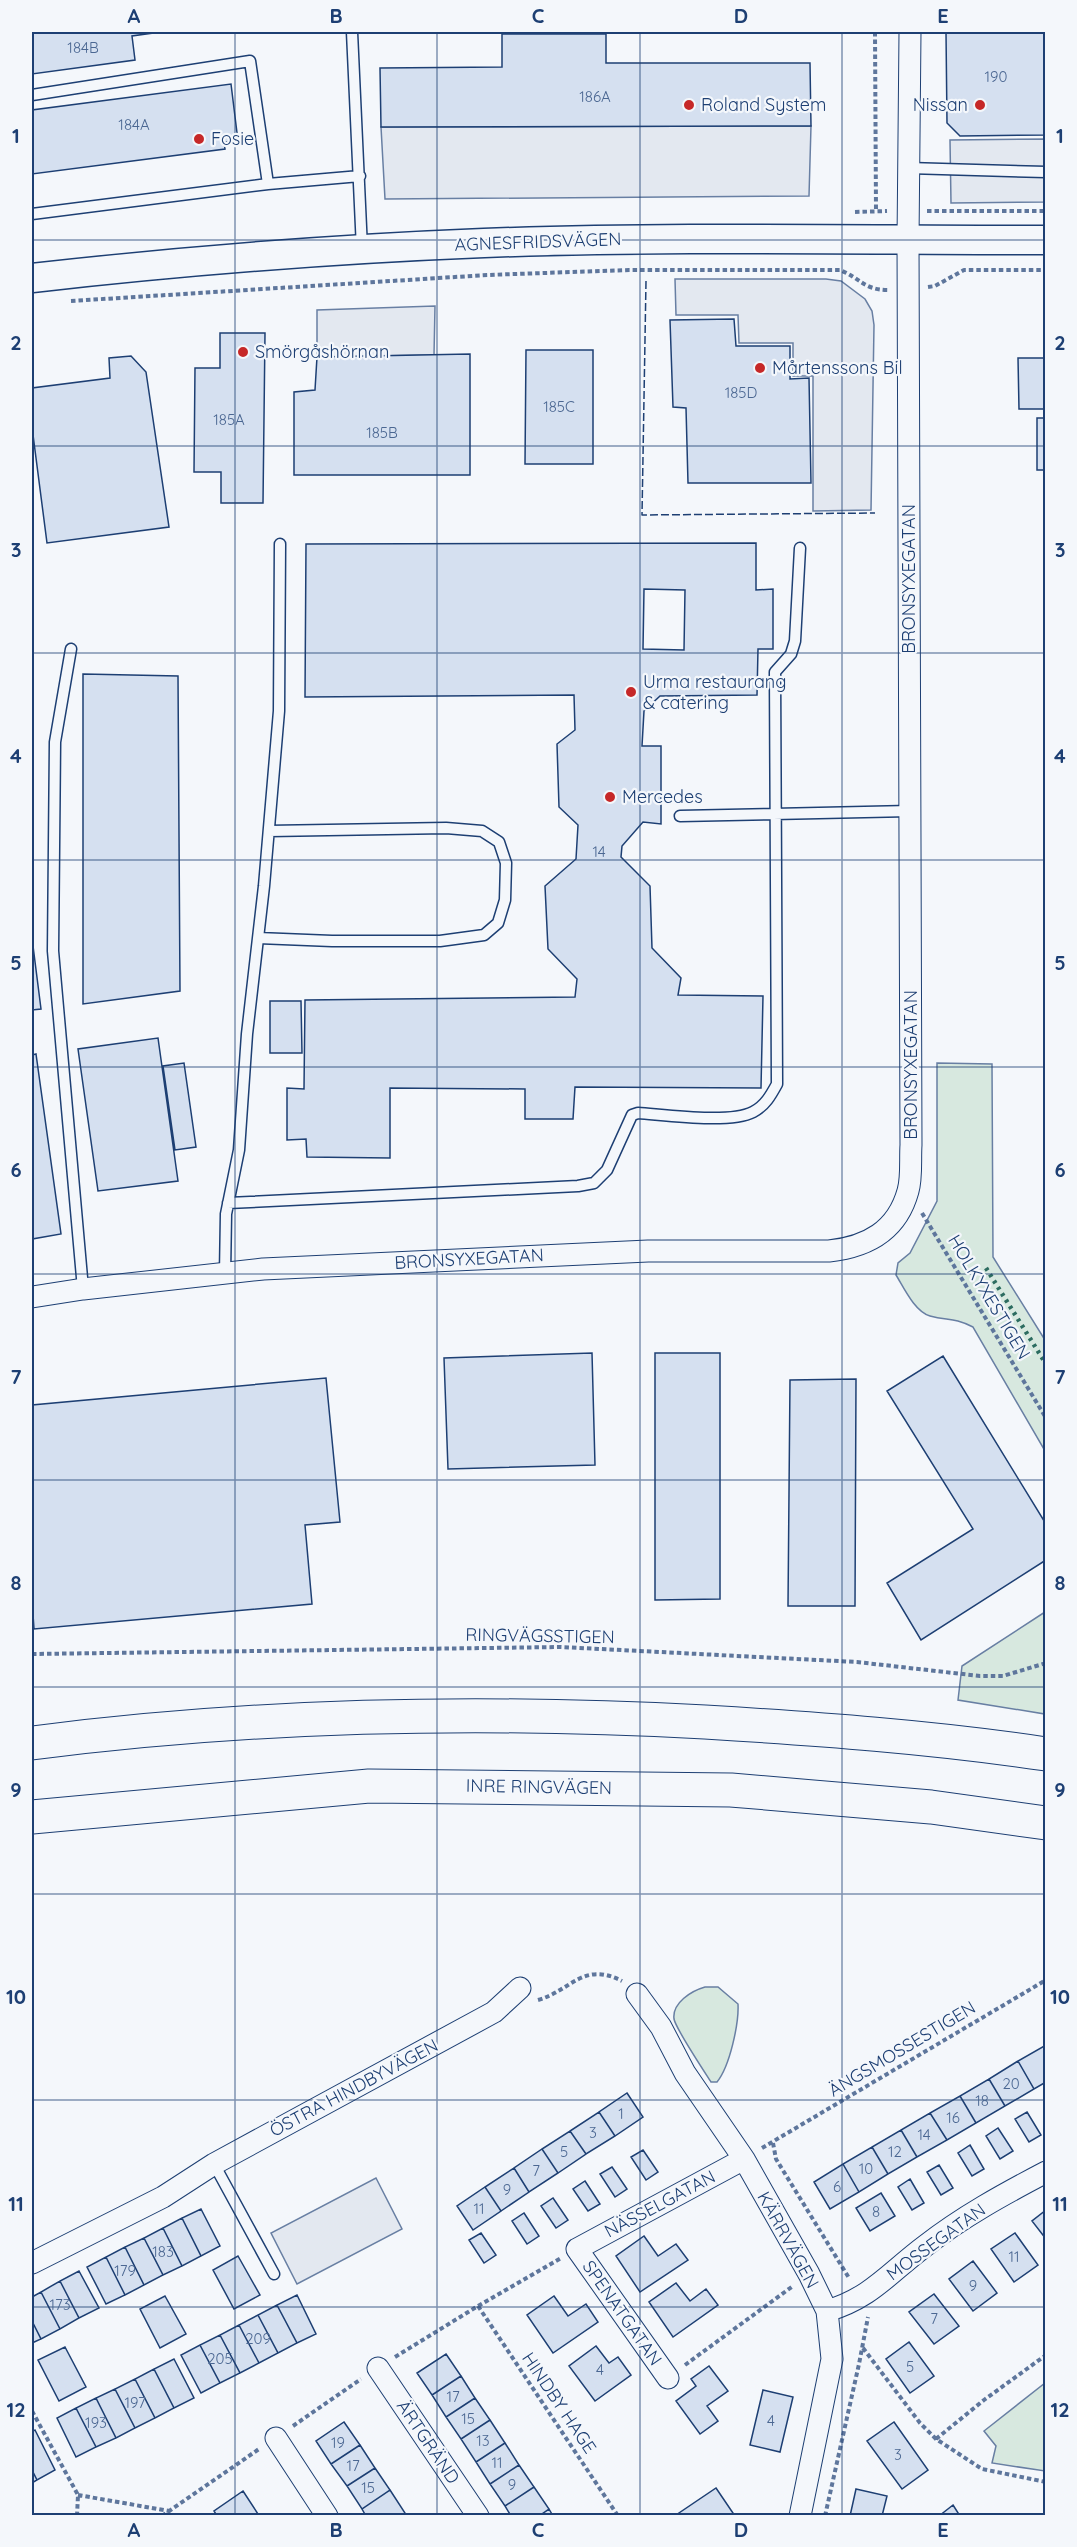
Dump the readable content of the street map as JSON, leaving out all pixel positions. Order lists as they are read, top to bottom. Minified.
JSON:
{"streets":{"highway":["INRE RINGVÄGEN"],"main road":["AGNESFRIDSVÄGEN"],"street":["BRONSYXEGATAN","ÖSTRA HINDBYVÄGEN","NÄSSELGATAN","KÄRRVÄGEN","MOSSEGATAN","SPENATGATAN","ÄRTGRÄND"],"path":["HOLKYXESTIGEN","RINGVÄGSSTIGEN","ÄNGSMOSSESTIGEN","HINDBY HAGE"]},"crossings":[["AGNESFRIDSVÄGEN","BRONSYXEGATAN"],["BRONSYXEGATAN","HOLKYXESTIGEN"],["NÄSSELGATAN","KÄRRVÄGEN"],["NÄSSELGATAN","SPENATGATAN"],["KÄRRVÄGEN","MOSSEGATAN"]],"places":["Roland System","Nissan","Fosie","Smörgåshörnan","Mårtenssons Bil","Urma restaurang & catering","Mercedes"],"house_numbers":["184B","190","186A","184A","185D","185C","185A","185B","14","20","18","1","16","3","14","5","12","10","7","6","9","11","8","183","11","179","9","173","7","209","205","5","4","17","197","15","4","193","13","19","3","11","17","9","15"],"grid":{"columns":["A","B","C","D","E"],"rows":["1","2","3","4","5","6","7","8","9","10","11","12"]}}
